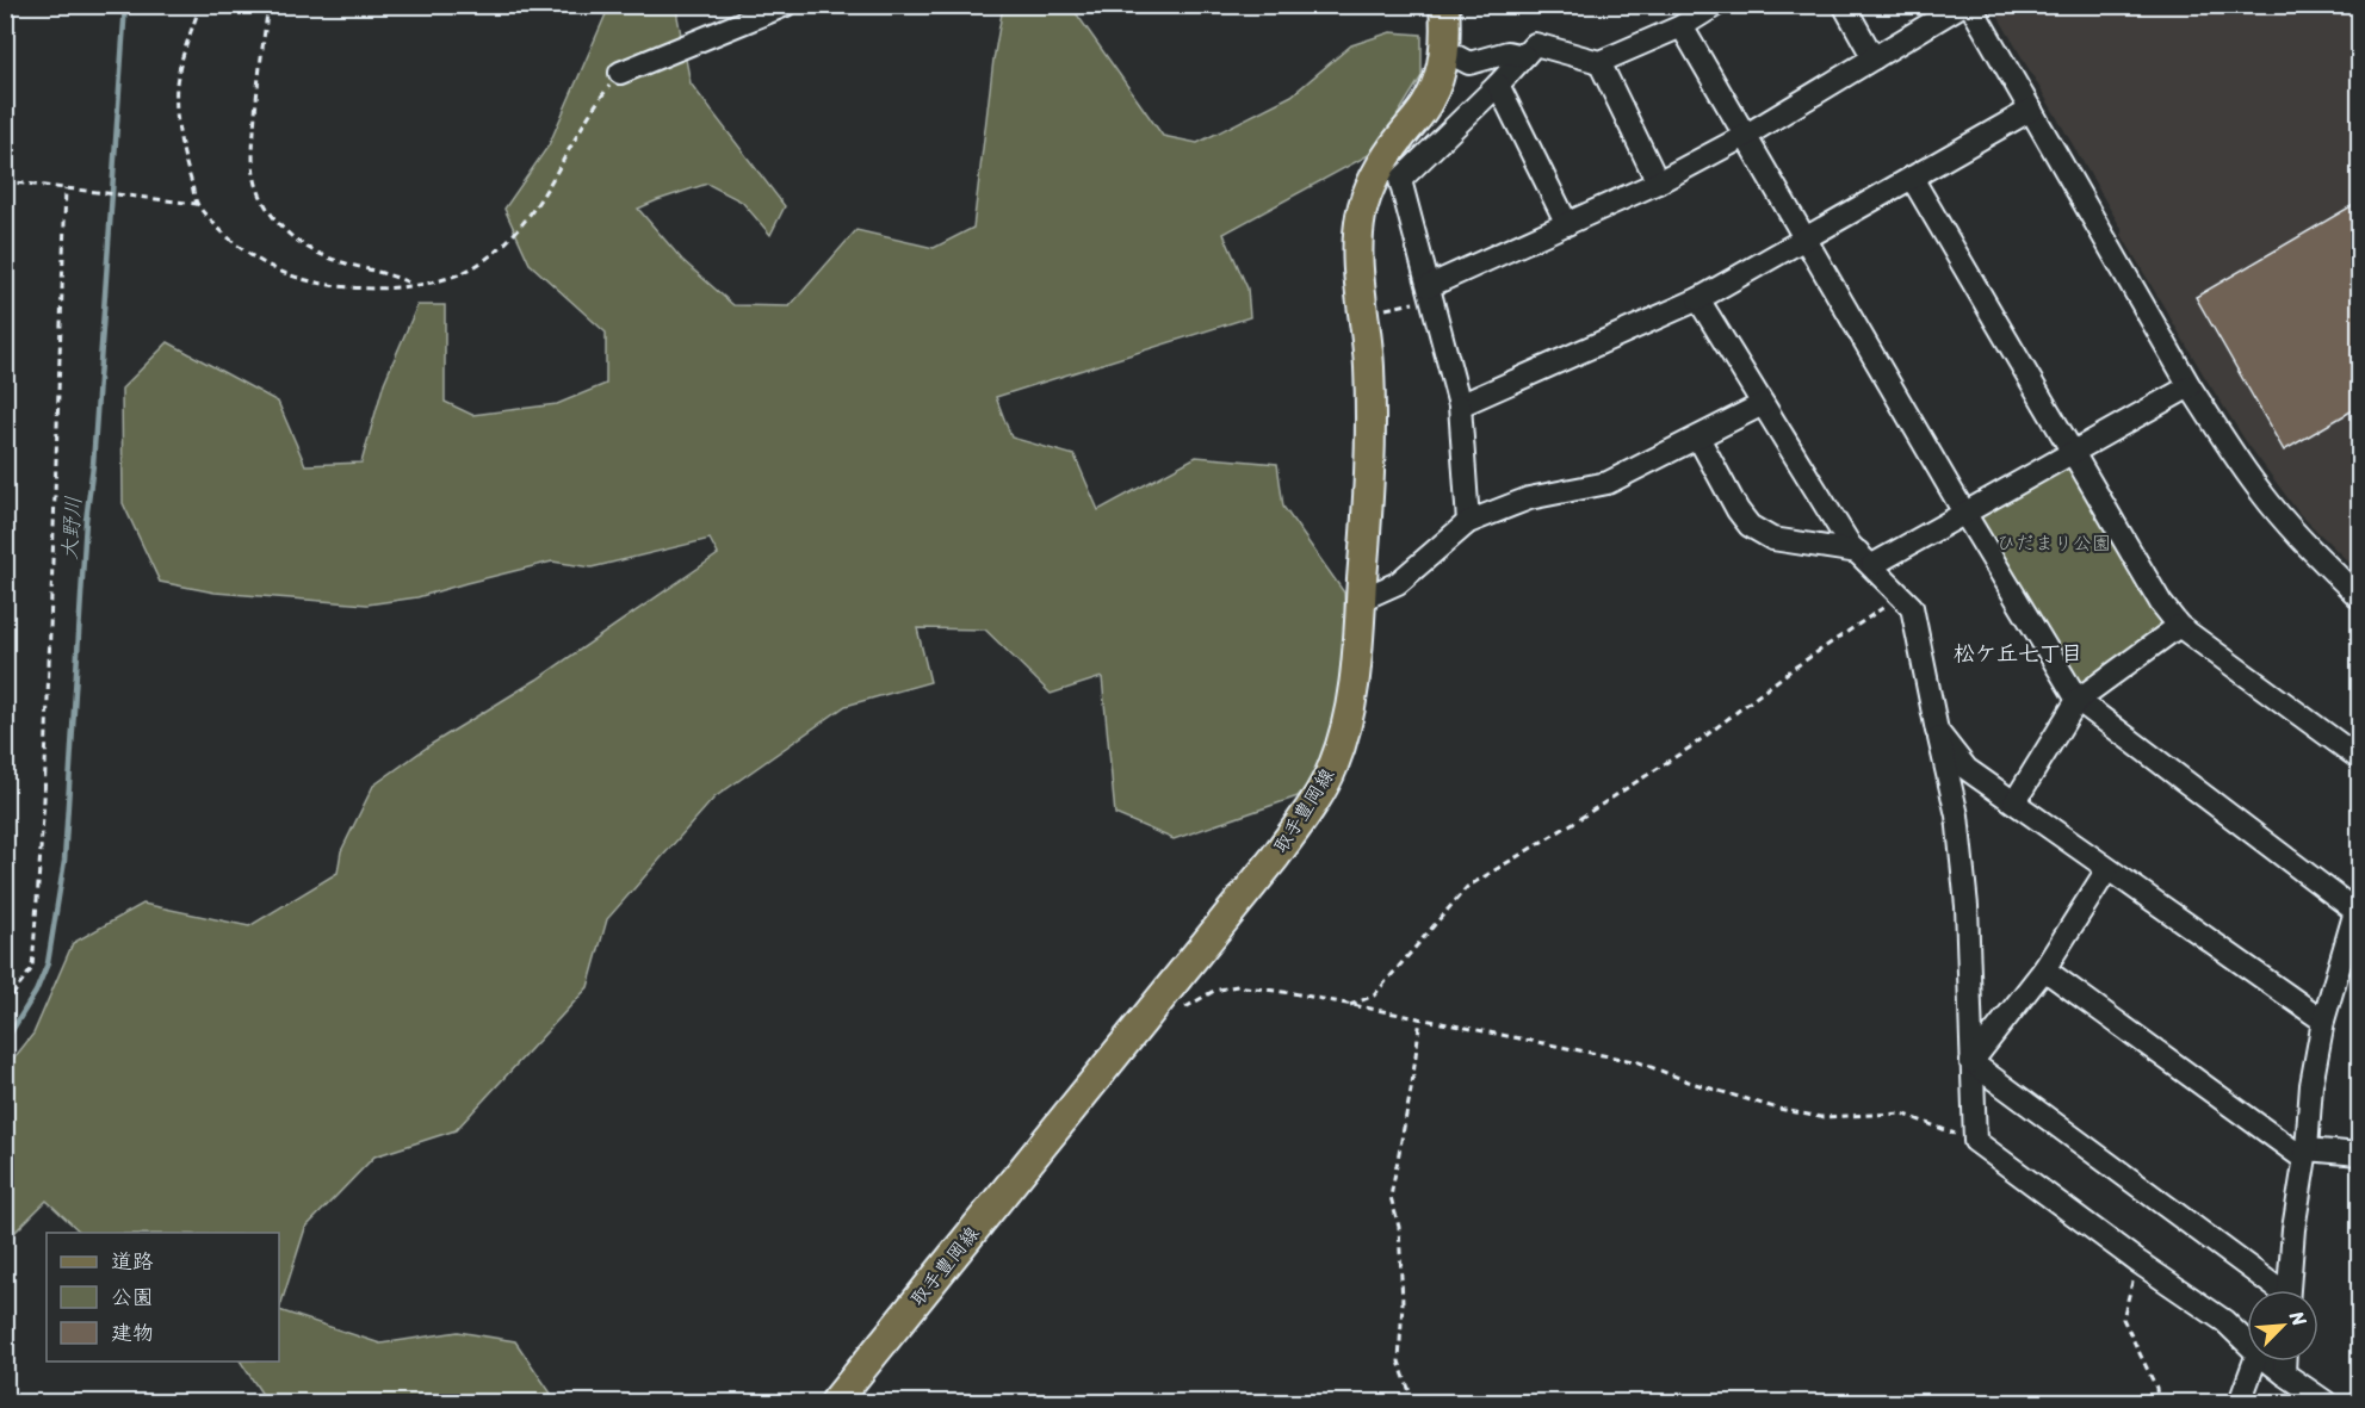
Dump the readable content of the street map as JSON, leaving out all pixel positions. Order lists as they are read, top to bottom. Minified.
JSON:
{"streets":{"main road":["取手豊岡線"]},"districts":["松ケ丘七丁目"],"water":["大野川"],"parks":["ひだまり公園"],"legend":["道路","公園","建物"],"north":"top right"}
